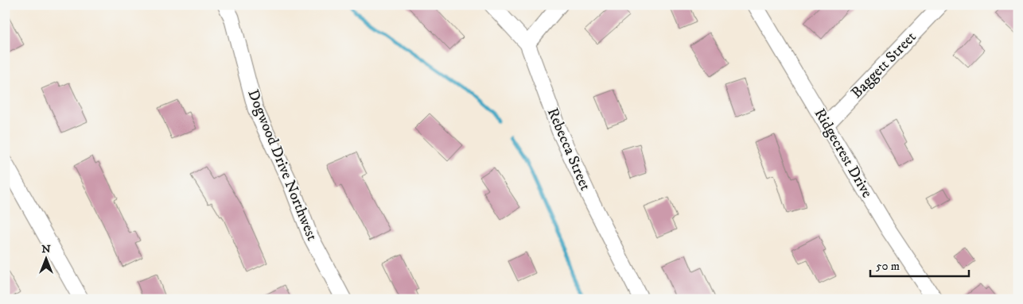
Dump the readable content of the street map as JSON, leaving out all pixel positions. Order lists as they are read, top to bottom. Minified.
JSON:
{"streets":{"street":["Baggett Street","Rebecca Street","Ridgecrest Drive","Dogwood Drive Northwest"]},"crossings":[["Baggett Street","Ridgecrest Drive"]],"scale_bar":"50 m","north":"top"}
